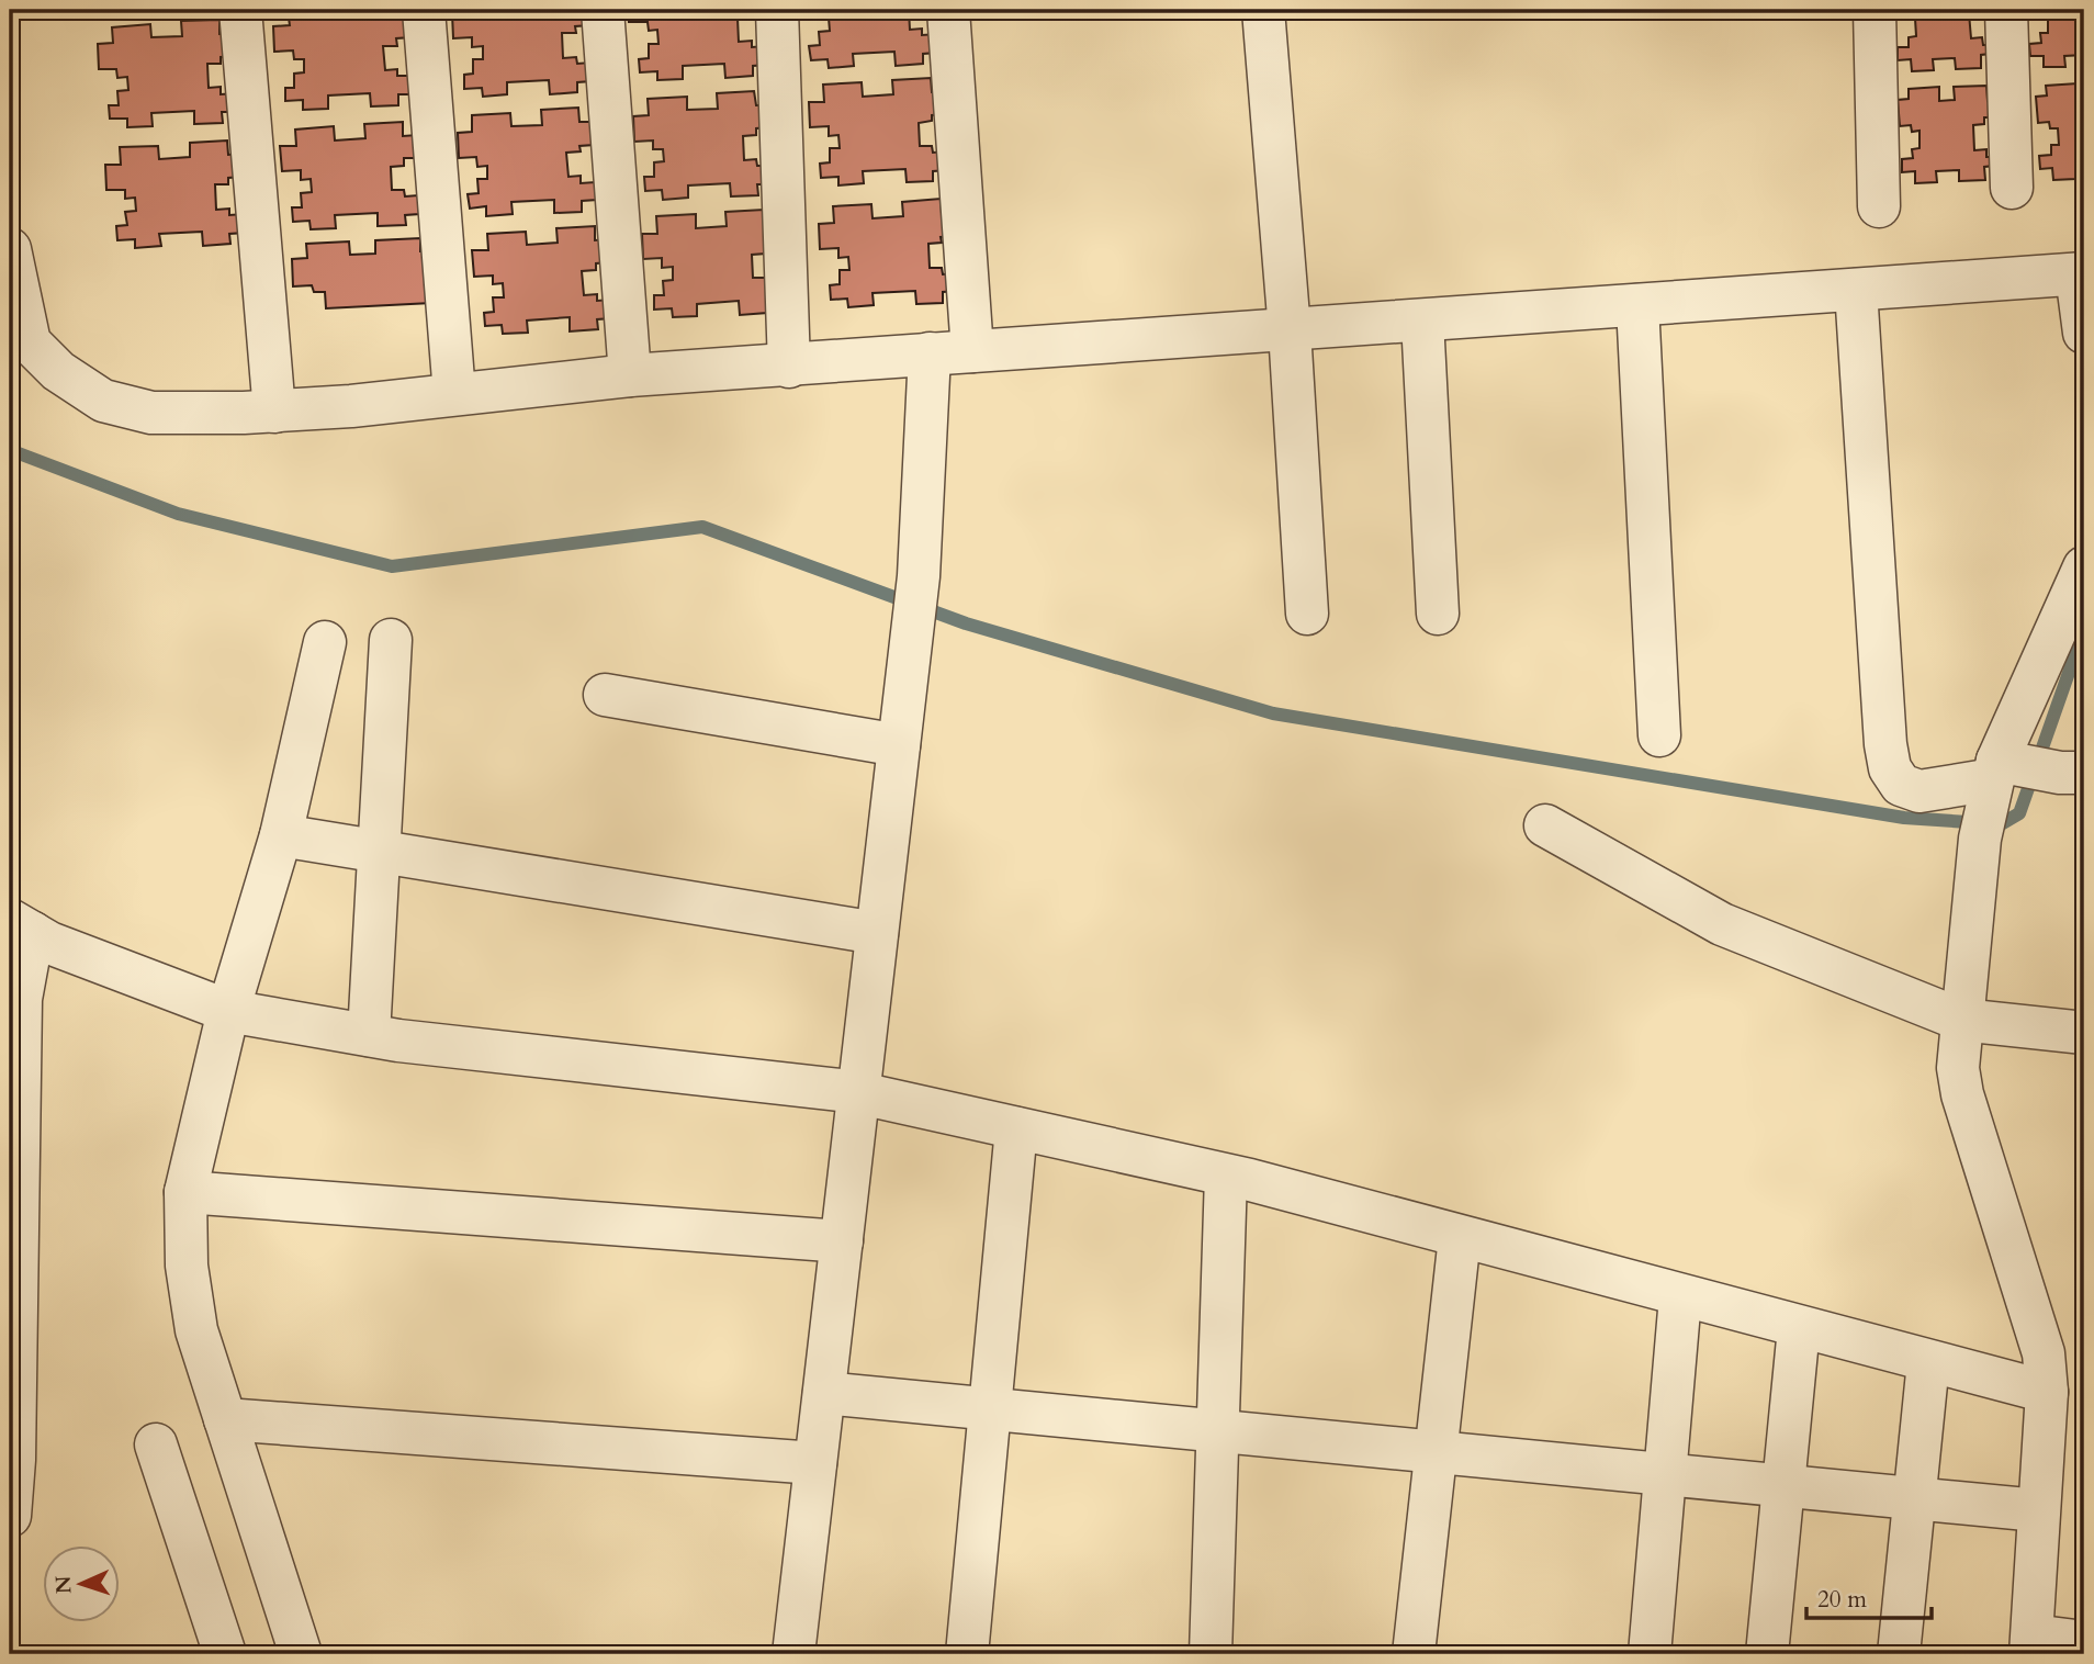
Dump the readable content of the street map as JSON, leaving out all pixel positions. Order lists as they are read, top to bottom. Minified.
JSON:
{"scale_bar":"20 m","north":"left"}
